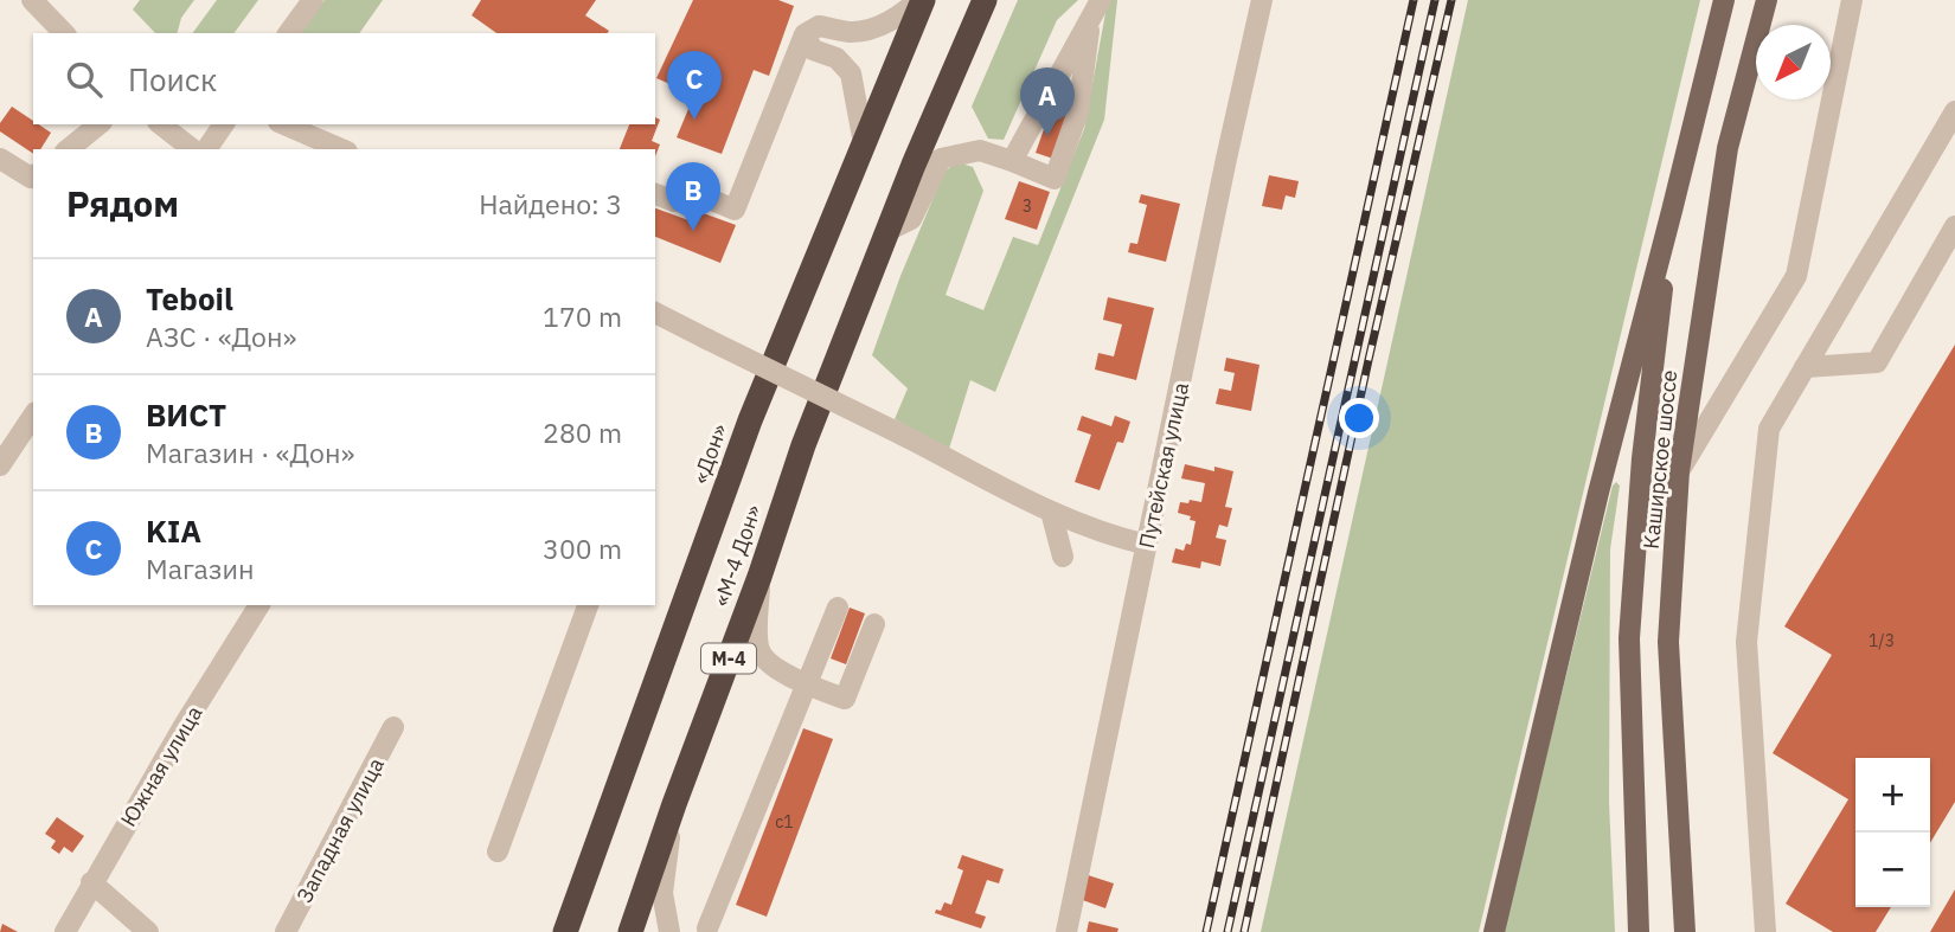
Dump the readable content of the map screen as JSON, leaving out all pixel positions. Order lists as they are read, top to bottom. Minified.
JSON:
{"streets":{"highway":["«Дон»","«М-4 Дон»","М-4"],"main road":["Каширское шоссе"],"street":["Путейская улица","Южная улица","Западная улица"]},"crossings":[["«М-4 Дон»","М-4"]],"house_numbers":["3","1/3","с1"],"north":"bottom left","page":{"search":"Поиск","pins":["C","A","B"],"heading":["Рядом","Найдено: 3"],"list":[{"mark":"A","name":"Teboil","note":"АЗС · «Дон»","value":"170 m"},{"mark":"B","name":"ВИСТ","note":"Магазин · «Дон»","value":"280 m"},{"mark":"C","name":"KIA","note":"Магазин","value":"300 m"}],"map_buttons":["+","−"]}}
